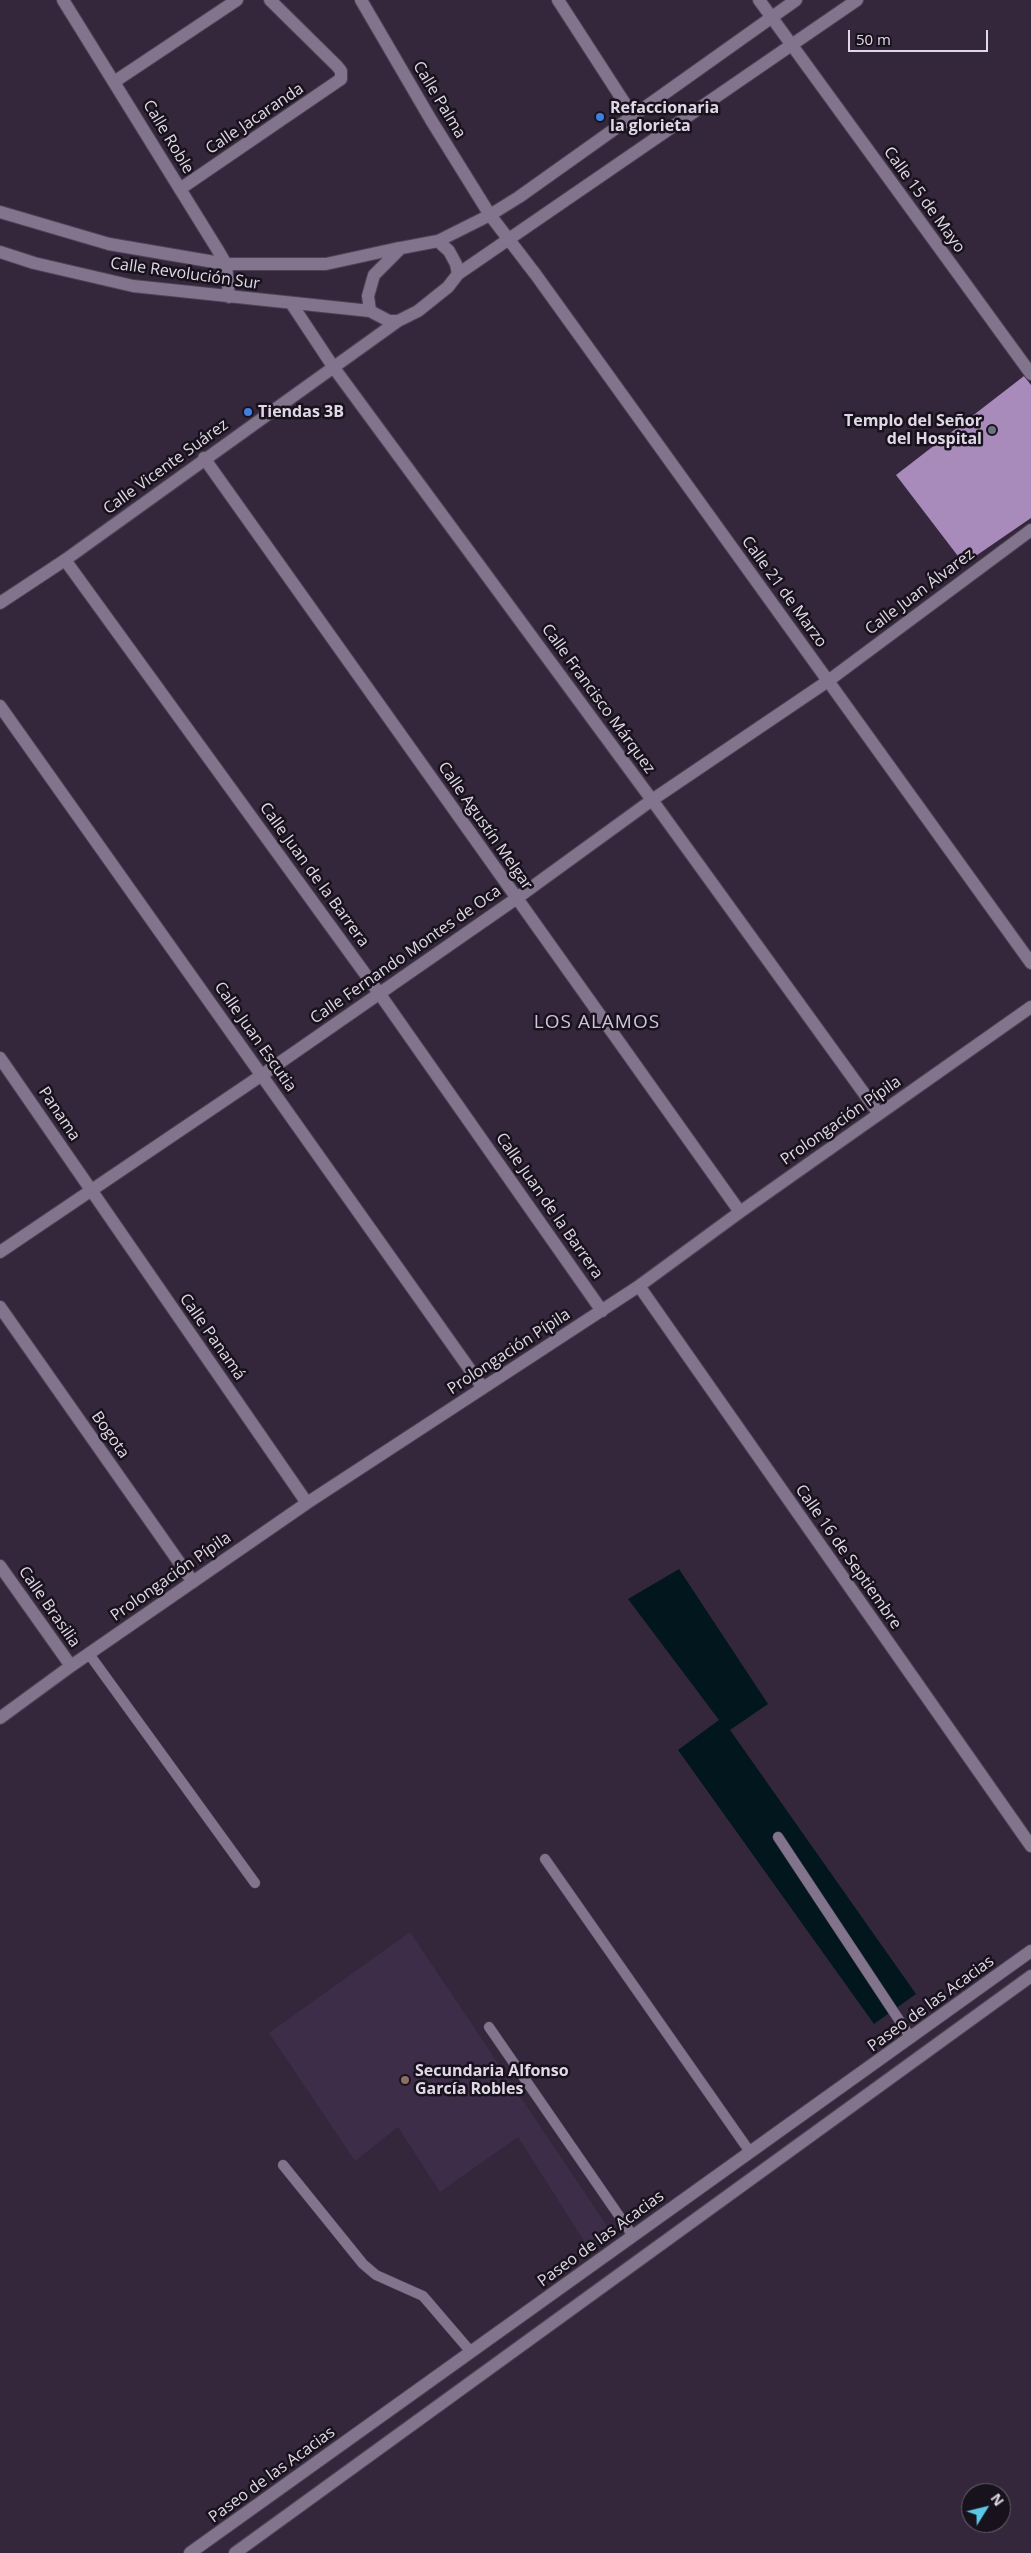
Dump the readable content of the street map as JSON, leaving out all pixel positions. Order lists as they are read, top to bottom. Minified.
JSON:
{"streets":{"street":["Calle Palma","Calle Jacaranda","Calle Roble","Calle 15 de Mayo","Calle Revolución Sur","Calle Vicente Suárez","Calle 21 de Marzo","Calle Juan Álvarez","Calle Francisco Márquez","Calle Agustín Melgar","Calle Juan de la Barrera","Calle Fernando Montes de Oca","Calle Juan Escutia","Panama","Prolongación Pípila","Calle Panamá","Bogota","Calle 16 de Septiembre","Calle Brasilia","Paseo de las Acacias"]},"crossings":[["Calle Palma","Calle 21 de Marzo"],["Calle Jacaranda","Calle Roble"],["Calle Roble","Calle Revolución Sur"],["Calle Revolución Sur","Calle Vicente Suárez"],["Calle Revolución Sur","Calle Francisco Márquez"],["Calle Vicente Suárez","Calle Francisco Márquez"],["Calle Vicente Suárez","Calle Agustín Melgar"],["Calle Vicente Suárez","Calle Juan de la Barrera"],["Calle 21 de Marzo","Calle Juan Álvarez"],["Calle 21 de Marzo","Calle Fernando Montes de Oca"],["Calle Juan Álvarez","Calle Fernando Montes de Oca"],["Calle Francisco Márquez","Calle Fernando Montes de Oca"],["Calle Francisco Márquez","Prolongación Pípila"],["Calle Agustín Melgar","Calle Fernando Montes de Oca"],["Calle Agustín Melgar","Prolongación Pípila"],["Calle Juan de la Barrera","Calle Fernando Montes de Oca"],["Calle Juan de la Barrera","Prolongación Pípila"],["Calle Fernando Montes de Oca","Calle Juan Escutia"],["Calle Fernando Montes de Oca","Panama"],["Calle Fernando Montes de Oca","Calle Panamá"],["Calle Juan Escutia","Prolongación Pípila"],["Panama","Calle Panamá"],["Prolongación Pípila","Calle Panamá"],["Prolongación Pípila","Bogota"],["Prolongación Pípila","Calle 16 de Septiembre"],["Prolongación Pípila","Calle Brasilia"]],"districts":["LOS ALAMOS"],"places":["Refaccionaria la glorieta","Tiendas 3B","Templo del Señor del Hospital","Secundaria Alfonso García Robles"],"scale_bar":"50 m","north":"top right"}
